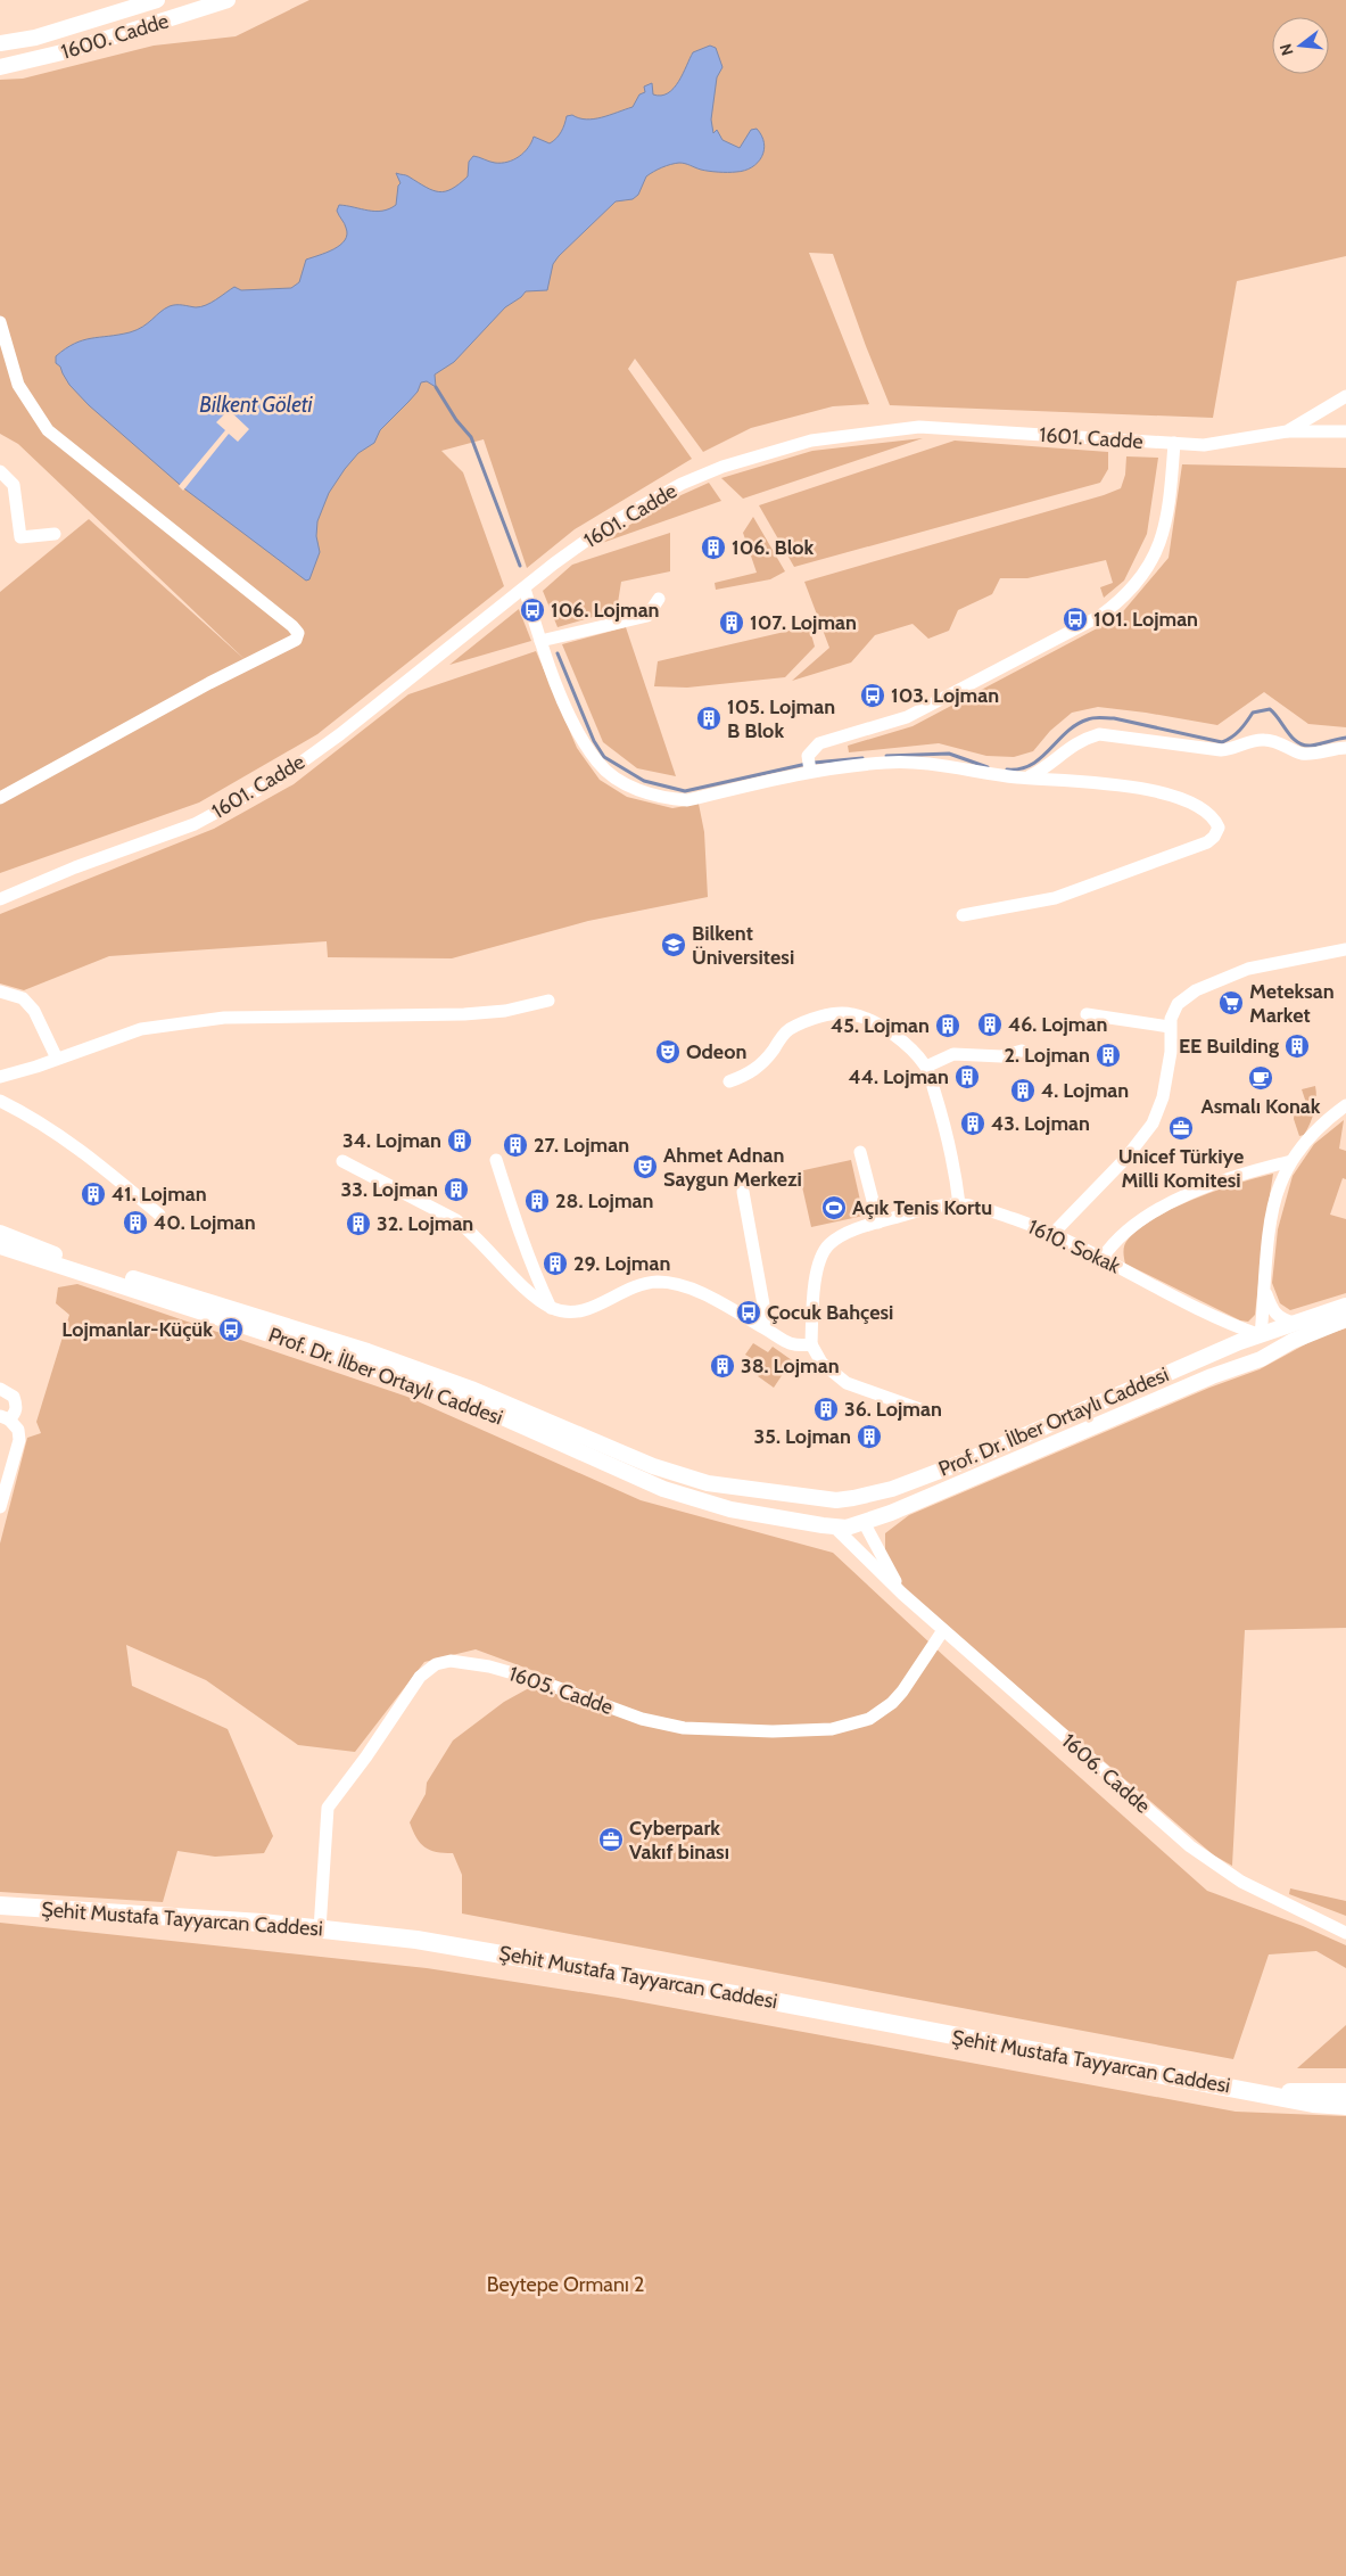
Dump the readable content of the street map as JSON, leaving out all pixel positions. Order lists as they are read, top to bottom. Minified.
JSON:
{"streets":{"main road":["Şehit Mustafa Tayyarcan Caddesi"],"street":["1600. Cadde","1601. Cadde","1610. Sokak","Prof. Dr. İlber Ortaylı Caddesi","1605. Cadde","1606. Cadde"]},"crossings":[["1610. Sokak","Prof. Dr. İlber Ortaylı Caddesi"],["Prof. Dr. İlber Ortaylı Caddesi","1606. Cadde"],["1605. Cadde","1606. Cadde"],["1605. Cadde","Şehit Mustafa Tayyarcan Caddesi"]],"water":["Bilkent Göleti"],"parks":["Beytepe Ormanı 2"],"places":{"building":["106. Blok","107. Lojman","105. Lojman B Blok","46. Lojman","45. Lojman","EE Building","2. Lojman","44. Lojman","4. Lojman","43. Lojman","34. Lojman","27. Lojman","33. Lojman","41. Lojman","28. Lojman","40. Lojman","32. Lojman","29. Lojman","38. Lojman","36. Lojman","35. Lojman"],"bus stop":["106. Lojman","101. Lojman","103. Lojman","Çocuk Bahçesi","Lojmanlar-Küçük"],"school or university":["Bilkent Üniversitesi"],"supermarket":["Meteksan Market"],"theatre":["Odeon","Ahmet Adnan Saygun Merkezi"],"cafe":["Asmalı Konak"],"office":["Unicef Türkiye Milli Komitesi","Cyberpark Vakıf binası"],"sports":["Açık Tenis Kortu"]},"north":"left"}
